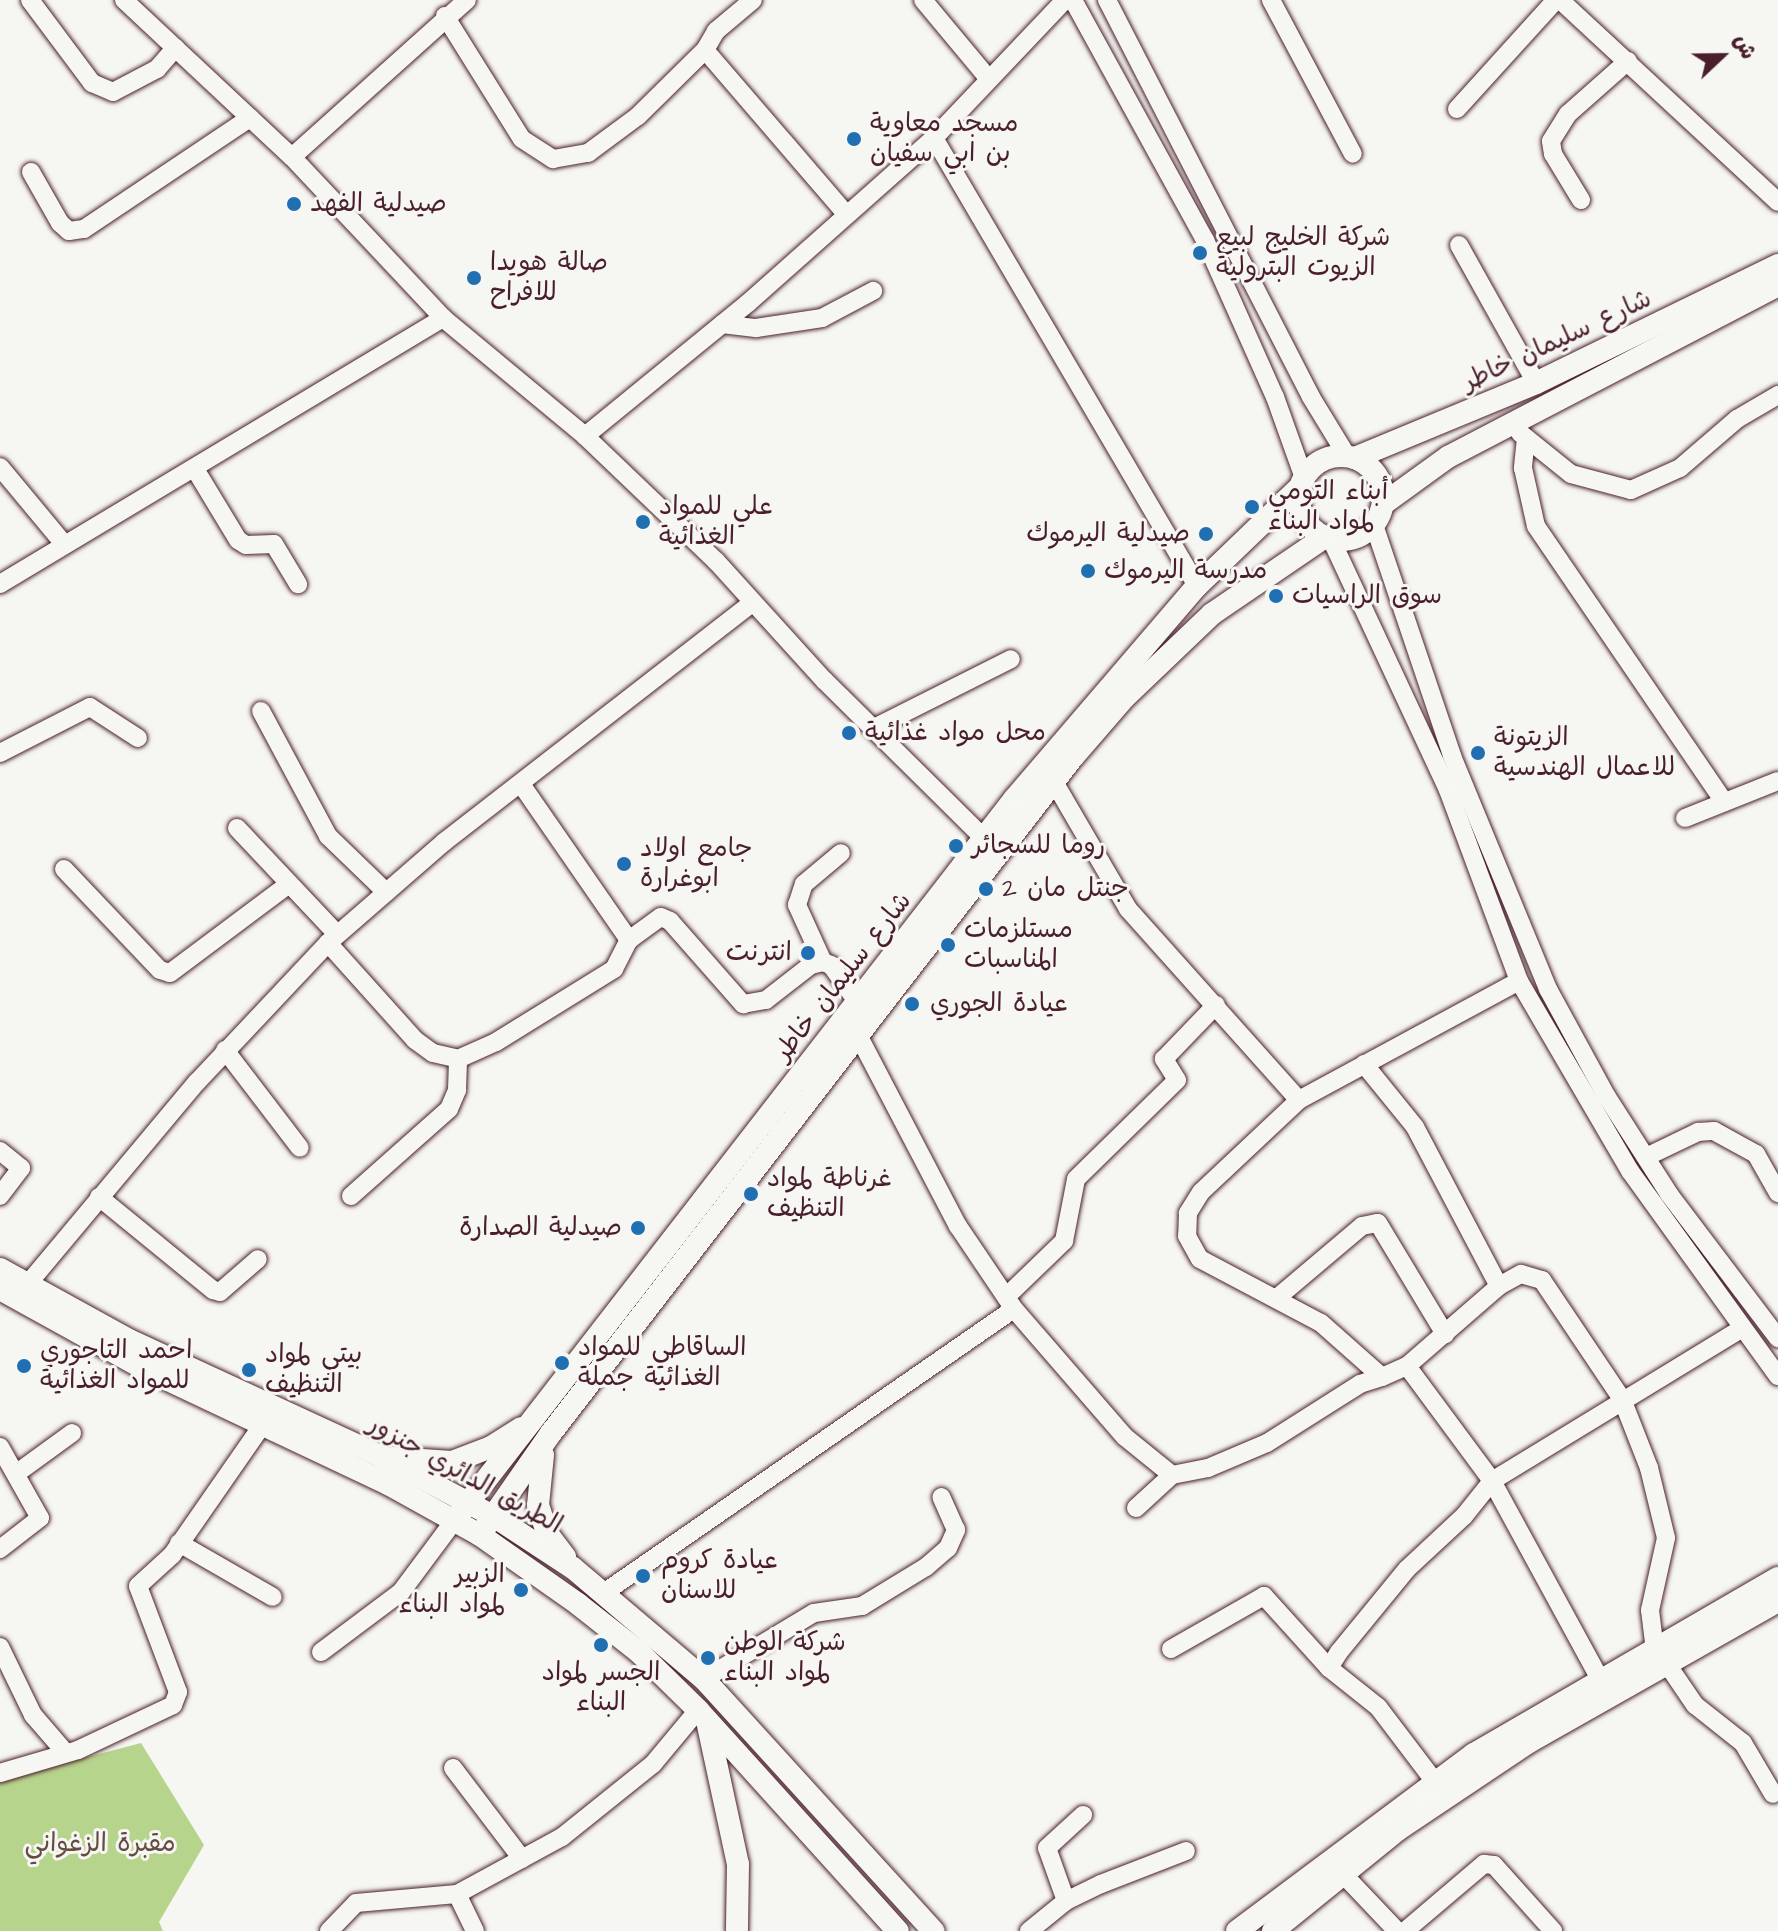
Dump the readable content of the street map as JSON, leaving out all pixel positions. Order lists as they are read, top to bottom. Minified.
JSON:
{"streets":{"main road":["شارع سليمان خاطر","الطريق الدائري جنزور"]},"crossings":[["شارع سليمان خاطر","الطريق الدائري جنزور"]],"parks":["مقبرة الزغواني"],"places":["مسجد معاوية بن ابي سفيان","صيدلية الفهد","شركة الخليج لبيع الزيوت البترولية","صالة هويدا للافراح","أبناء التومي لمواد البناء","علي للمواد الغذائية","صيدلية اليرموك","مدرسة اليرموك","سوق الراسيات","محل مواد غذائية","الزيتونة للاعمال الهندسية","روما للسجائر","جامع اولاد ابوغرارة","جنتل مان 2","مستلزمات المناسبات","انترنت","عيادة الجوري","غرناطة لمواد التنظيف","صيدلية الصدارة","الساقاطي للمواد الغذائية جملة","احمد التاجوري للمواد الغذائية","بيتي لمواد التنظيف","عيادة كروم للاسنان","الزبير لمواد البناء","الجسر لمواد البناء","شركة الوطن لمواد البناء"],"north":"right"}
